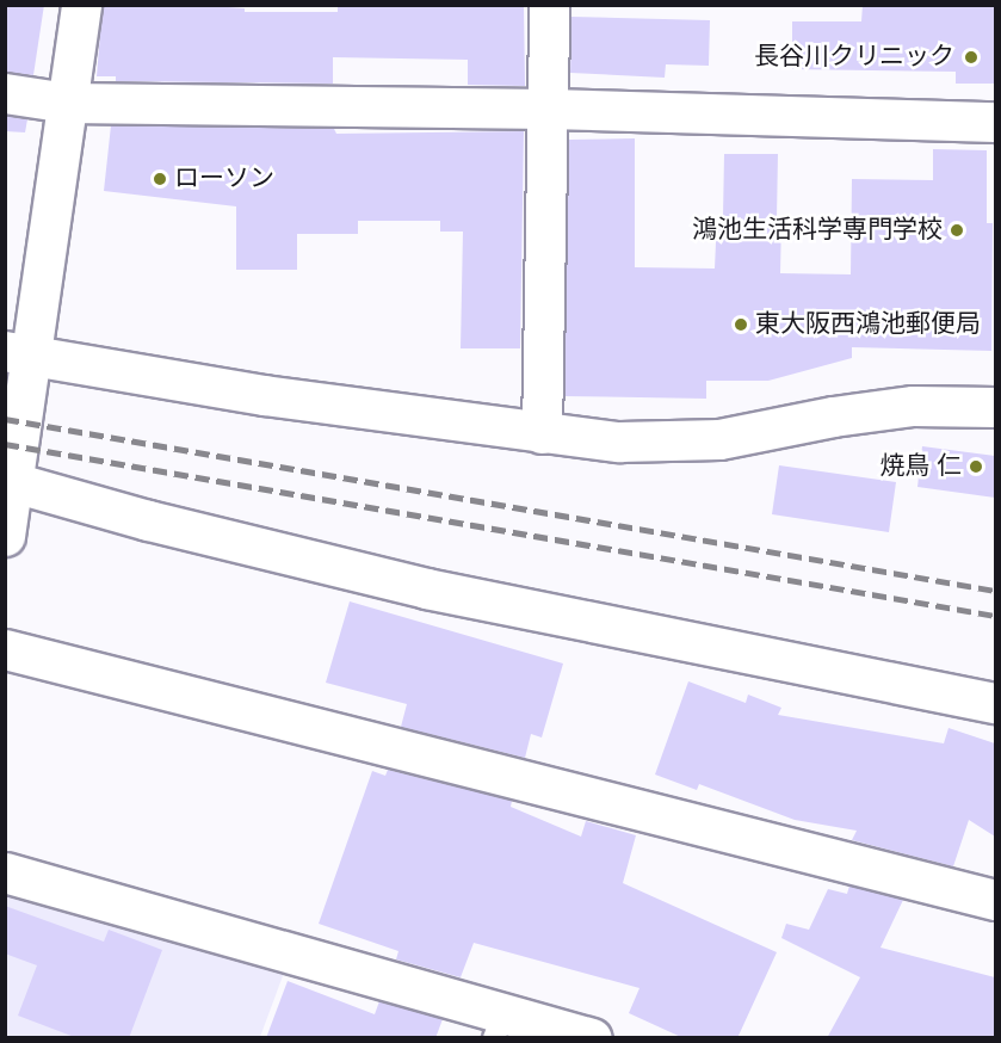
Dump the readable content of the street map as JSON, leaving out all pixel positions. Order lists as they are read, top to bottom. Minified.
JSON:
{"places":["長谷川クリニック","ローソン","鴻池生活科学専門学校","東大阪西鴻池郵便局","焼鳥 仁"]}
